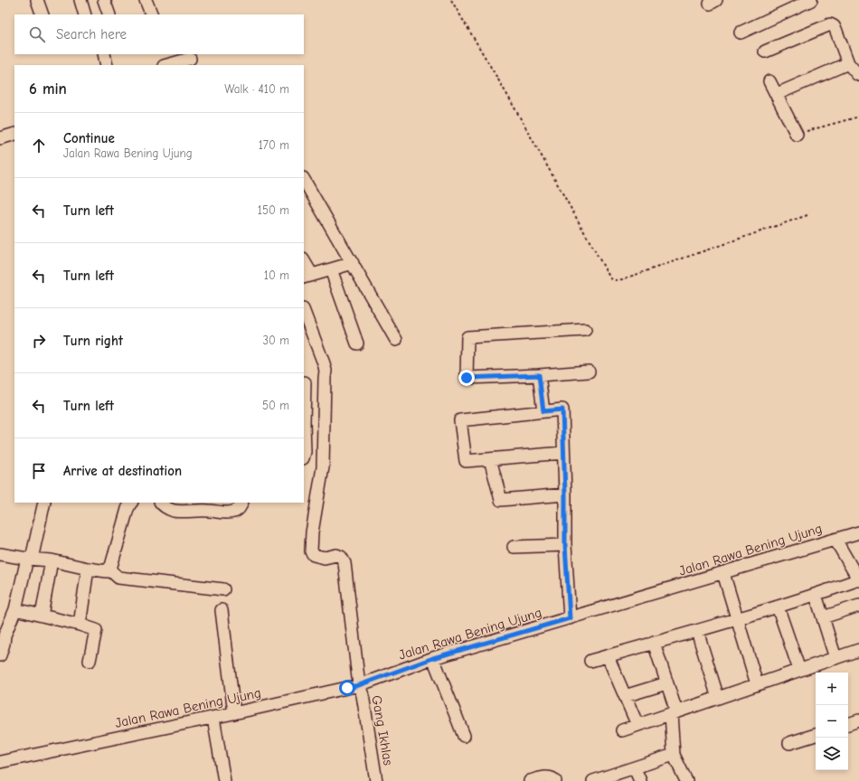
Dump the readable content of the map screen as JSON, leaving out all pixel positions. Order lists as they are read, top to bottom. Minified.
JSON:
{"streets":{"street":["Jalan Rawa Bening Ujung","Gang Ikhlas"]},"crossings":[["Jalan Rawa Bening Ujung","Gang Ikhlas"]],"page":{"search":"Search here","heading":["6 min","Walk · 410 m"],"list":[["Continue","Jalan Rawa Bening Ujung","170 m"],["Turn left","150 m"],["Turn left","10 m"],["Turn right","30 m"],["Turn left","50 m"],"Arrive at destination"],"map_buttons":["+","−"]}}
